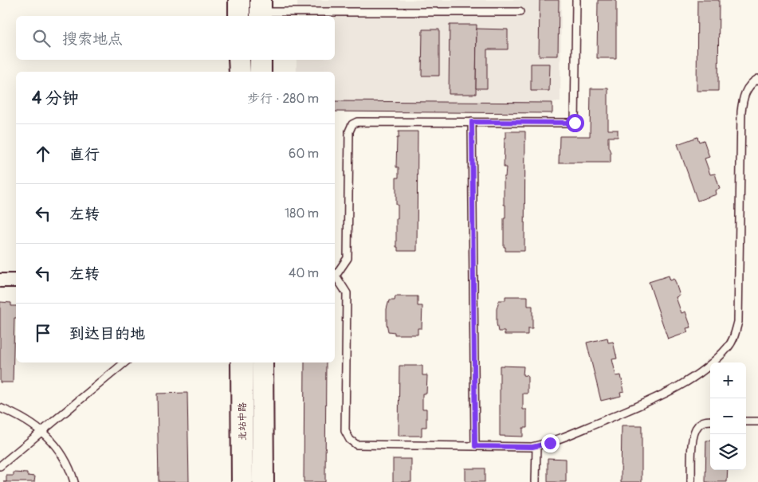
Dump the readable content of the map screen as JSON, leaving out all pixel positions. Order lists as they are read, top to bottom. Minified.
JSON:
{"streets":{"main road":["北站中路"]},"page":{"search":"搜索地点","heading":["4 分钟","步行 · 280 m"],"list":[["直行","60 m"],["左转","180 m"],["左转","40 m"],"到达目的地"],"map_buttons":["+","−"]}}
